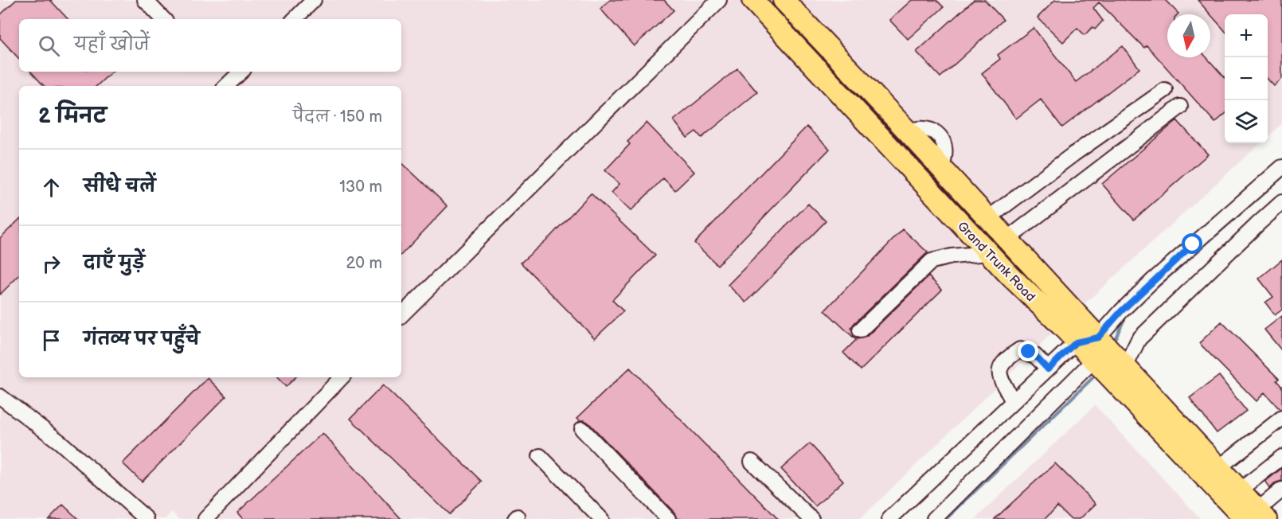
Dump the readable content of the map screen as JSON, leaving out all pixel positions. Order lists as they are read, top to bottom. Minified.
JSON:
{"streets":{"highway":["Grand Trunk Road"]},"north":"bottom","page":{"map_buttons":["+","−"],"search":"यहाँ खोजें","heading":["2 मिनट","पैदल · 150 m"],"list":[["सीधे चलें","130 m"],["दाएँ मुड़ें","20 m"],"गंतव्य पर पहुँचे"]}}
